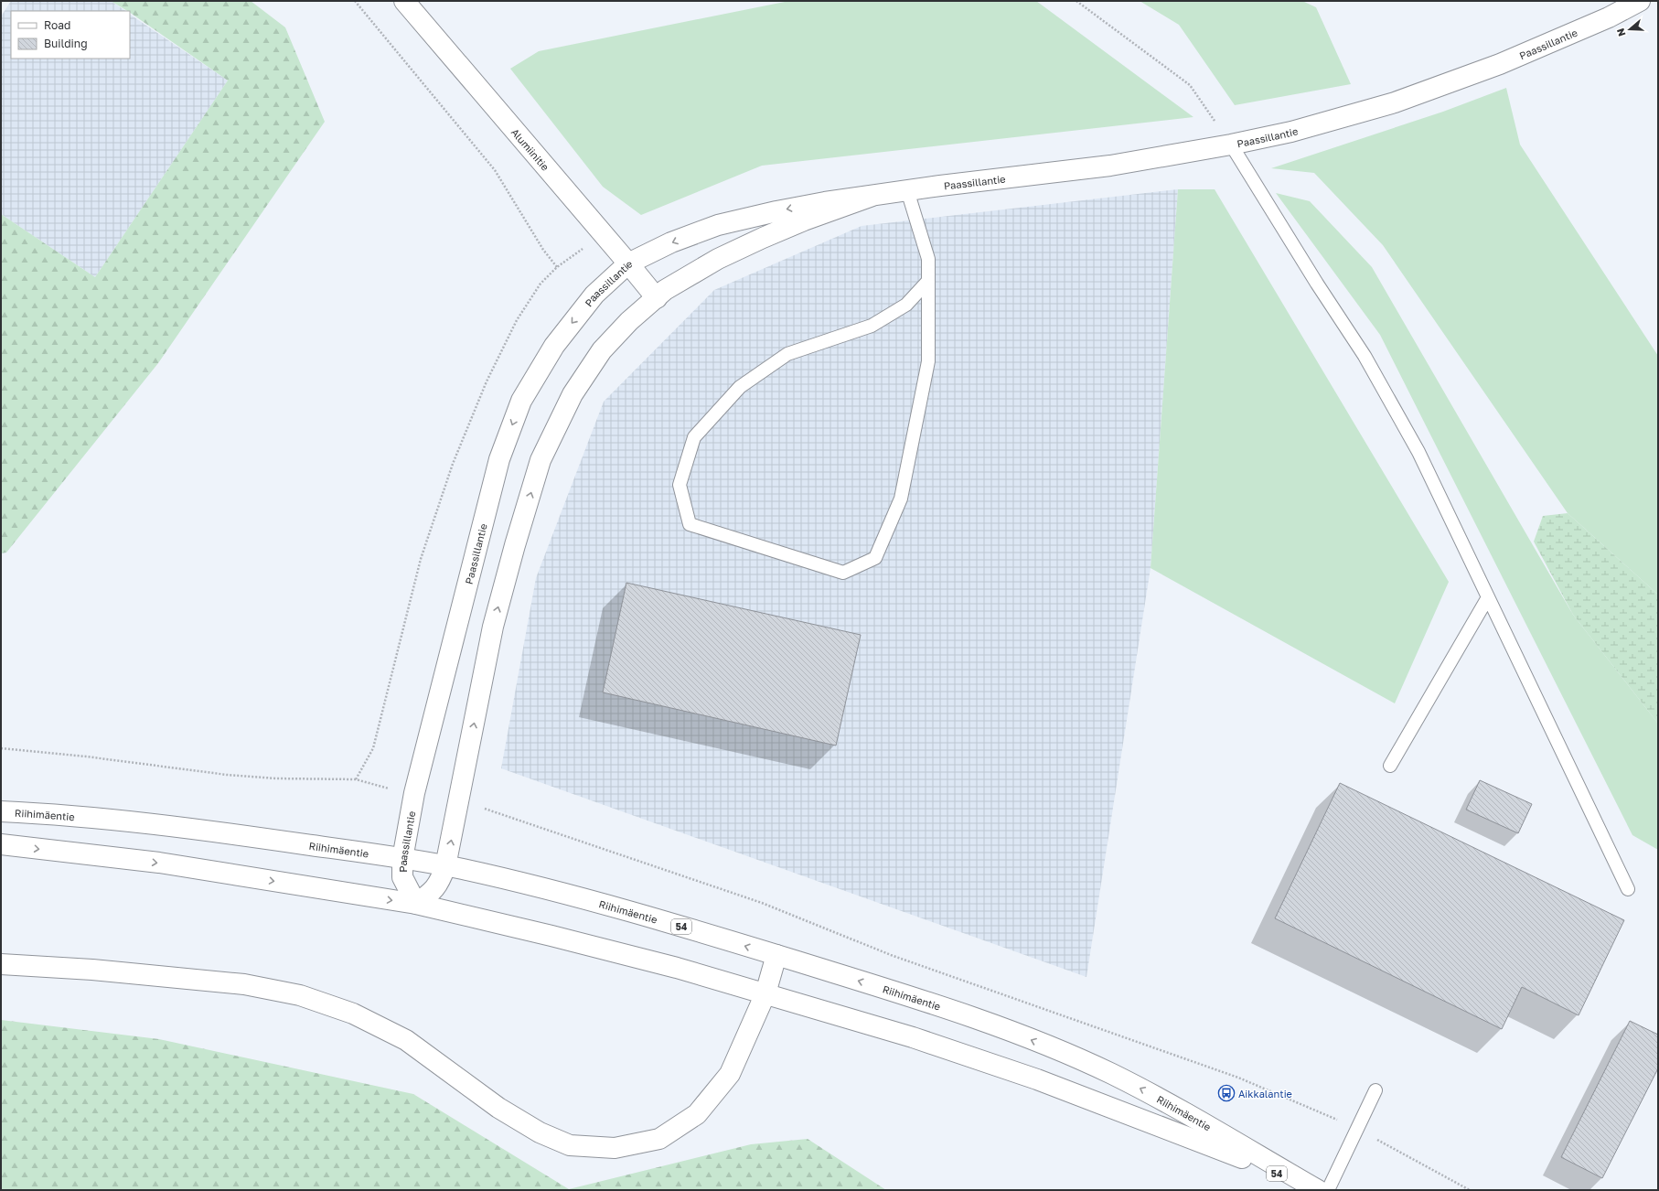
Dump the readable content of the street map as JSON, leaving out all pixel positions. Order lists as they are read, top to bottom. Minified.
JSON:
{"streets":{"street":["Paassillantie","Alumiinitie","Riihimäentie","54"]},"crossings":[["Paassillantie","Alumiinitie"],["Paassillantie","Riihimäentie"]],"places":{"bus stop":["Aikkalantie"]},"legend":["Road","Building"],"north":"left"}
